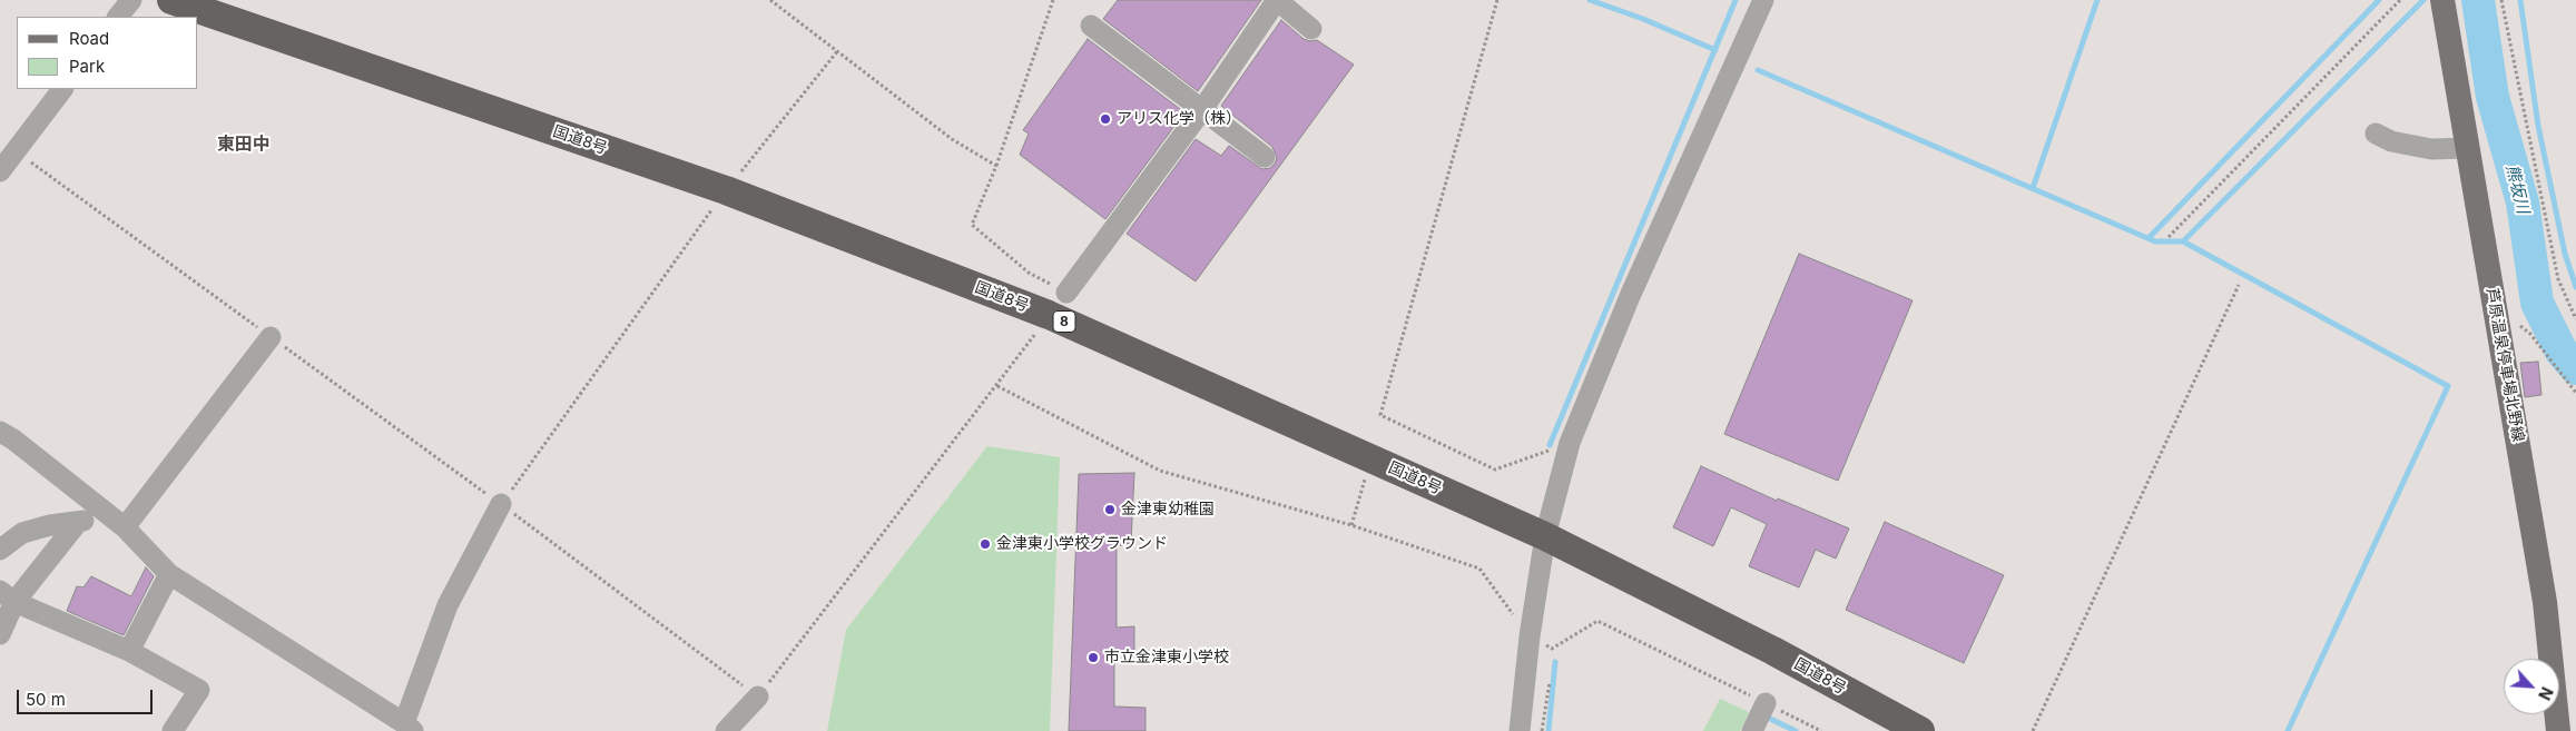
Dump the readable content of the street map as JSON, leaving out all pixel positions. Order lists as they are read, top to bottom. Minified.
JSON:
{"streets":{"highway":["国道8号","8"],"main road":["芦原温泉停車場北野線"]},"districts":["東田中"],"water":["熊坂川"],"places":["アリス化学（株）","金津東幼稚園","金津東小学校グラウンド","市立金津東小学校"],"legend":["Road","Park"],"scale_bar":"50 m","north":"bottom right"}
